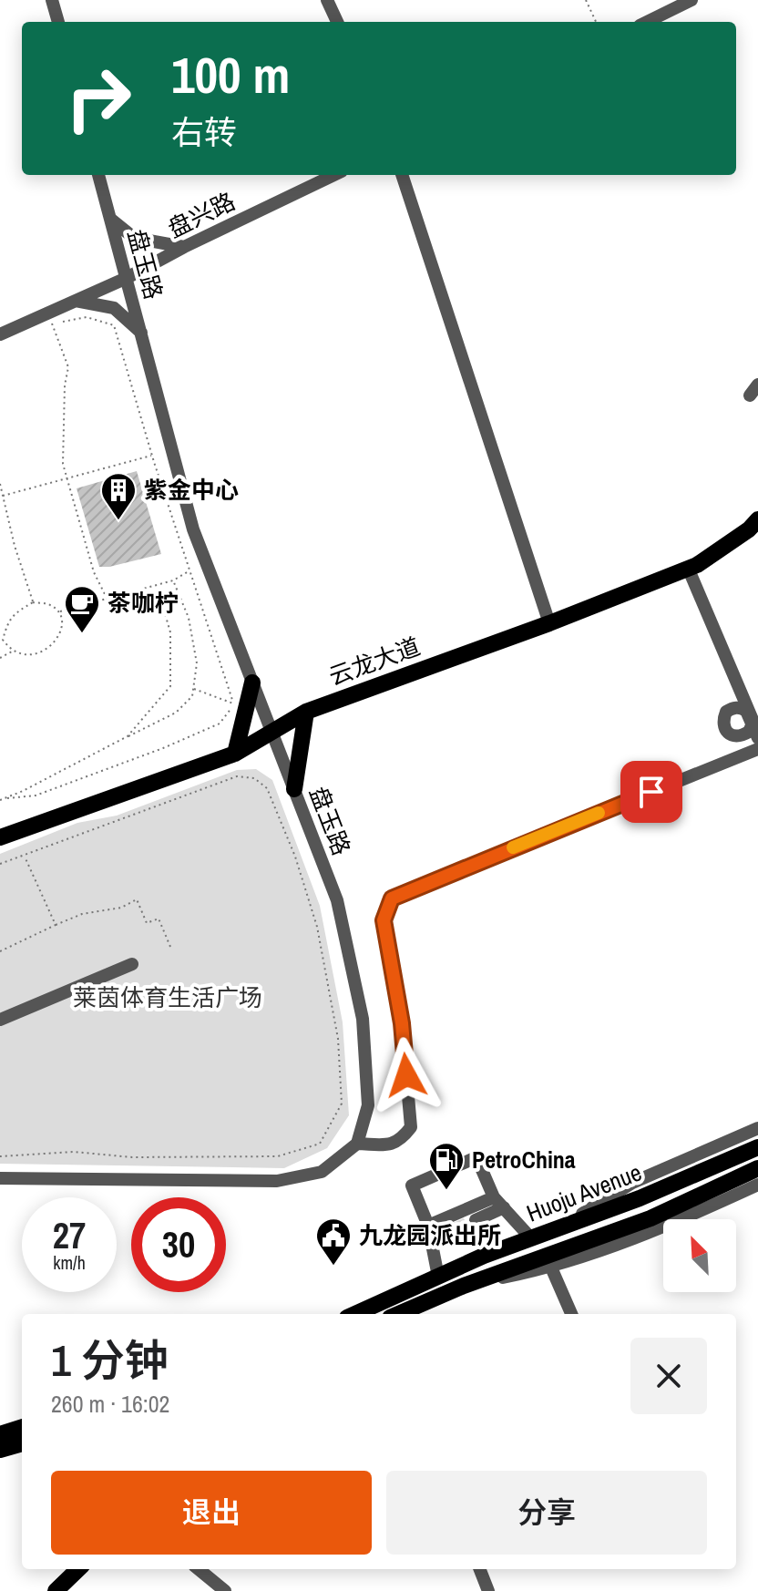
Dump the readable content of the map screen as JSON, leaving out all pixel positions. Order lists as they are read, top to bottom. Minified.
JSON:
{"streets":{"main road":["云龙大道","Huoju Avenue"],"street":["盘兴路","盘玉路"]},"crossings":[["盘兴路","盘玉路"],["盘玉路","云龙大道"]],"parks":["莱茵体育生活广场"],"places":{"building":["紫金中心"],"cafe":["茶咖柠"],"fuel station":["PetroChina"],"public building":["九龙园派出所"]},"north":"top left","page":{"turn":["100 m","右转"],"speed":"27 km/h","limit":"30","heading":["1 分钟","260 m · 16:02"],"buttons":["退出","分享"]}}
